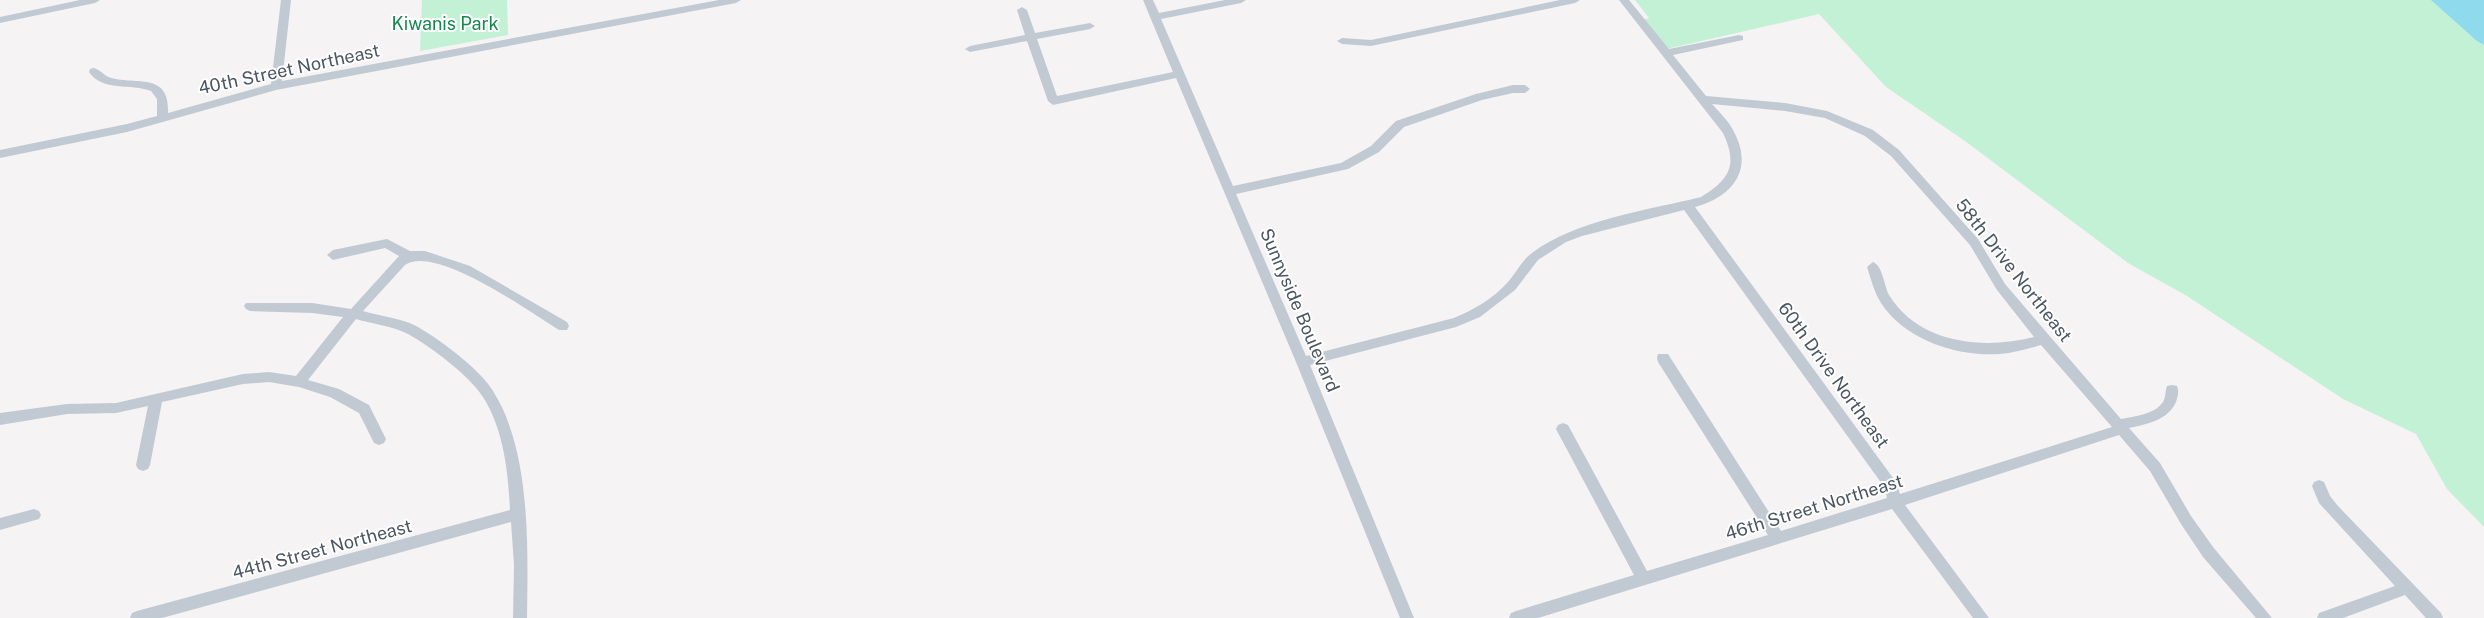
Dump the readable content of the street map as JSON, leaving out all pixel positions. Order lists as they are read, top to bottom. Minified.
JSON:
{"streets":{"street":["40th Street Northeast","58th Drive Northeast","Sunnyside Boulevard","60th Drive Northeast","46th Street Northeast","44th Street Northeast"]},"crossings":[["58th Drive Northeast","46th Street Northeast"],["60th Drive Northeast","46th Street Northeast"]],"parks":["Kiwanis Park"]}
